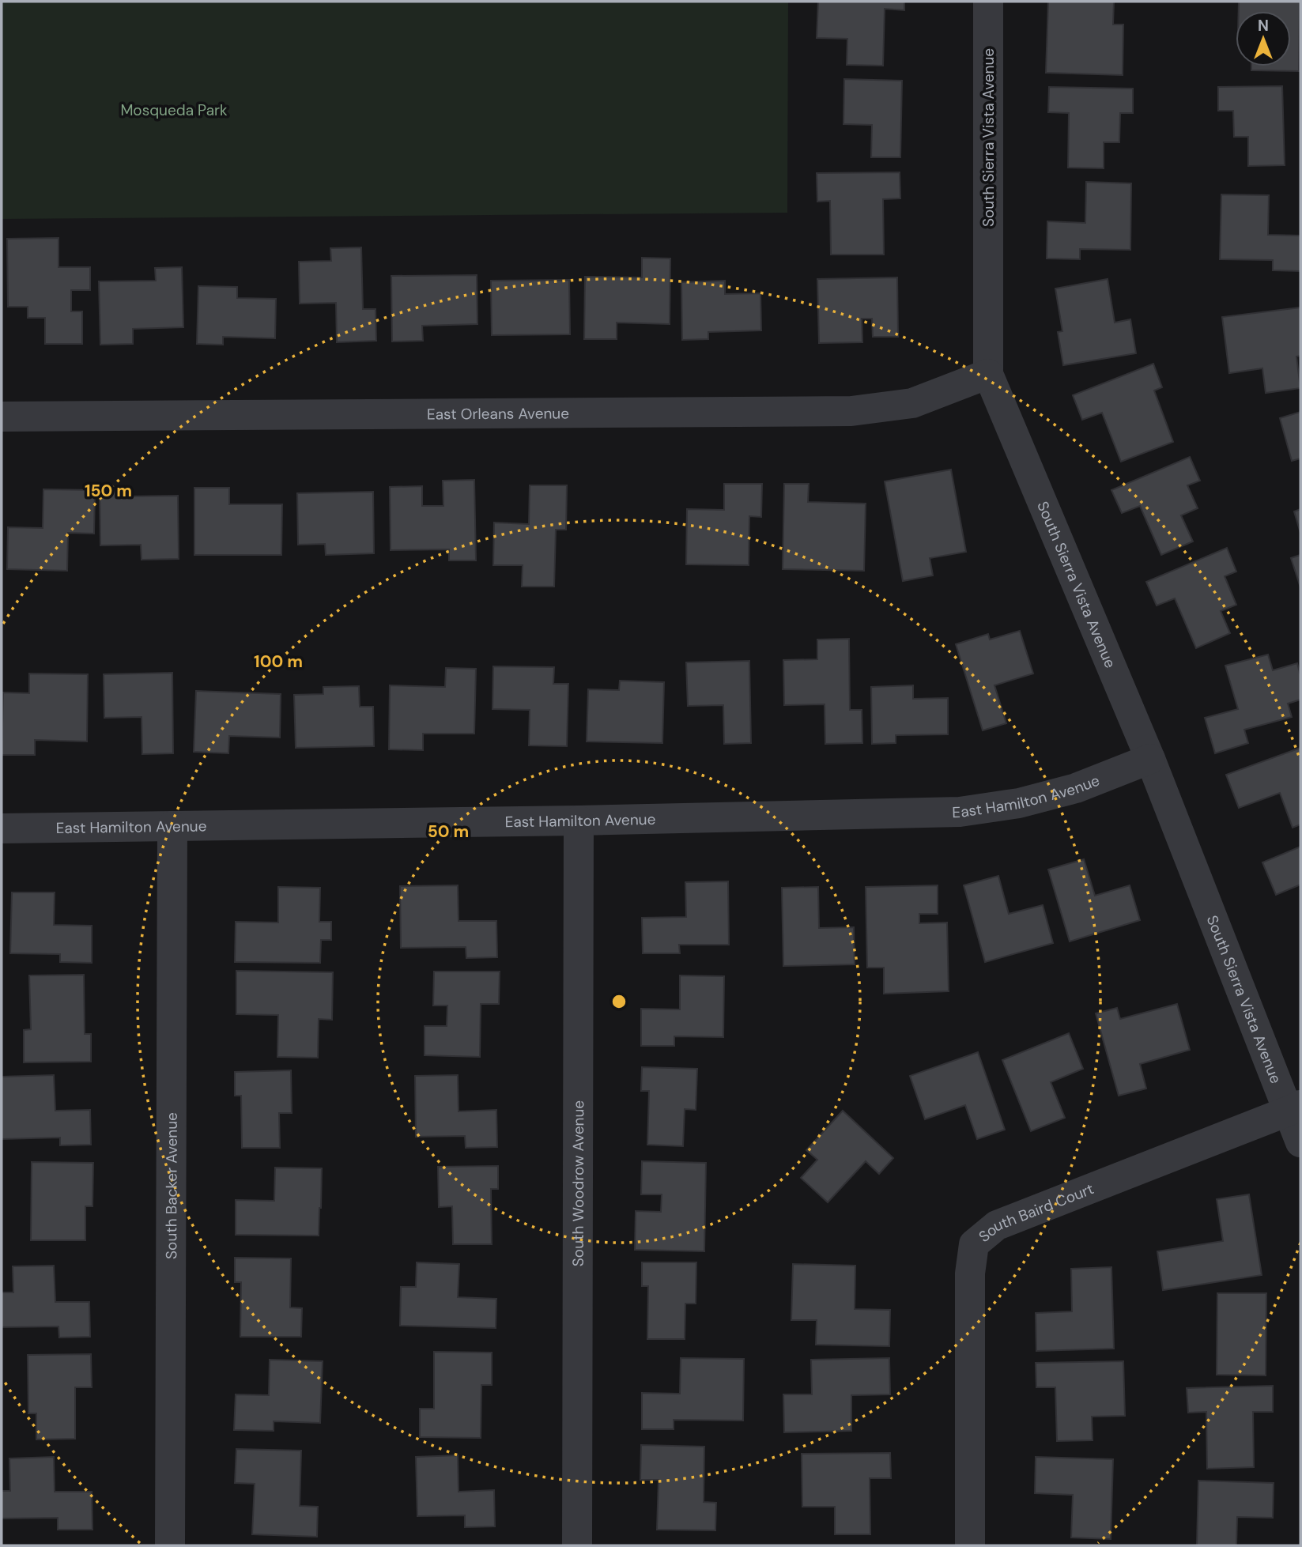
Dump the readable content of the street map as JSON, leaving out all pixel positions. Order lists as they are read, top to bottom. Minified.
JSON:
{"streets":{"street":["South Sierra Vista Avenue","East Orleans Avenue","East Hamilton Avenue","South Woodrow Avenue","South Backer Avenue","South Baird Court"]},"crossings":[["South Sierra Vista Avenue","East Orleans Avenue"],["South Sierra Vista Avenue","East Hamilton Avenue"],["South Sierra Vista Avenue","South Baird Court"],["East Hamilton Avenue","South Woodrow Avenue"],["East Hamilton Avenue","South Backer Avenue"]],"parks":["Mosqueda Park"],"north":"top","rings":["150 m","100 m","50 m"]}
